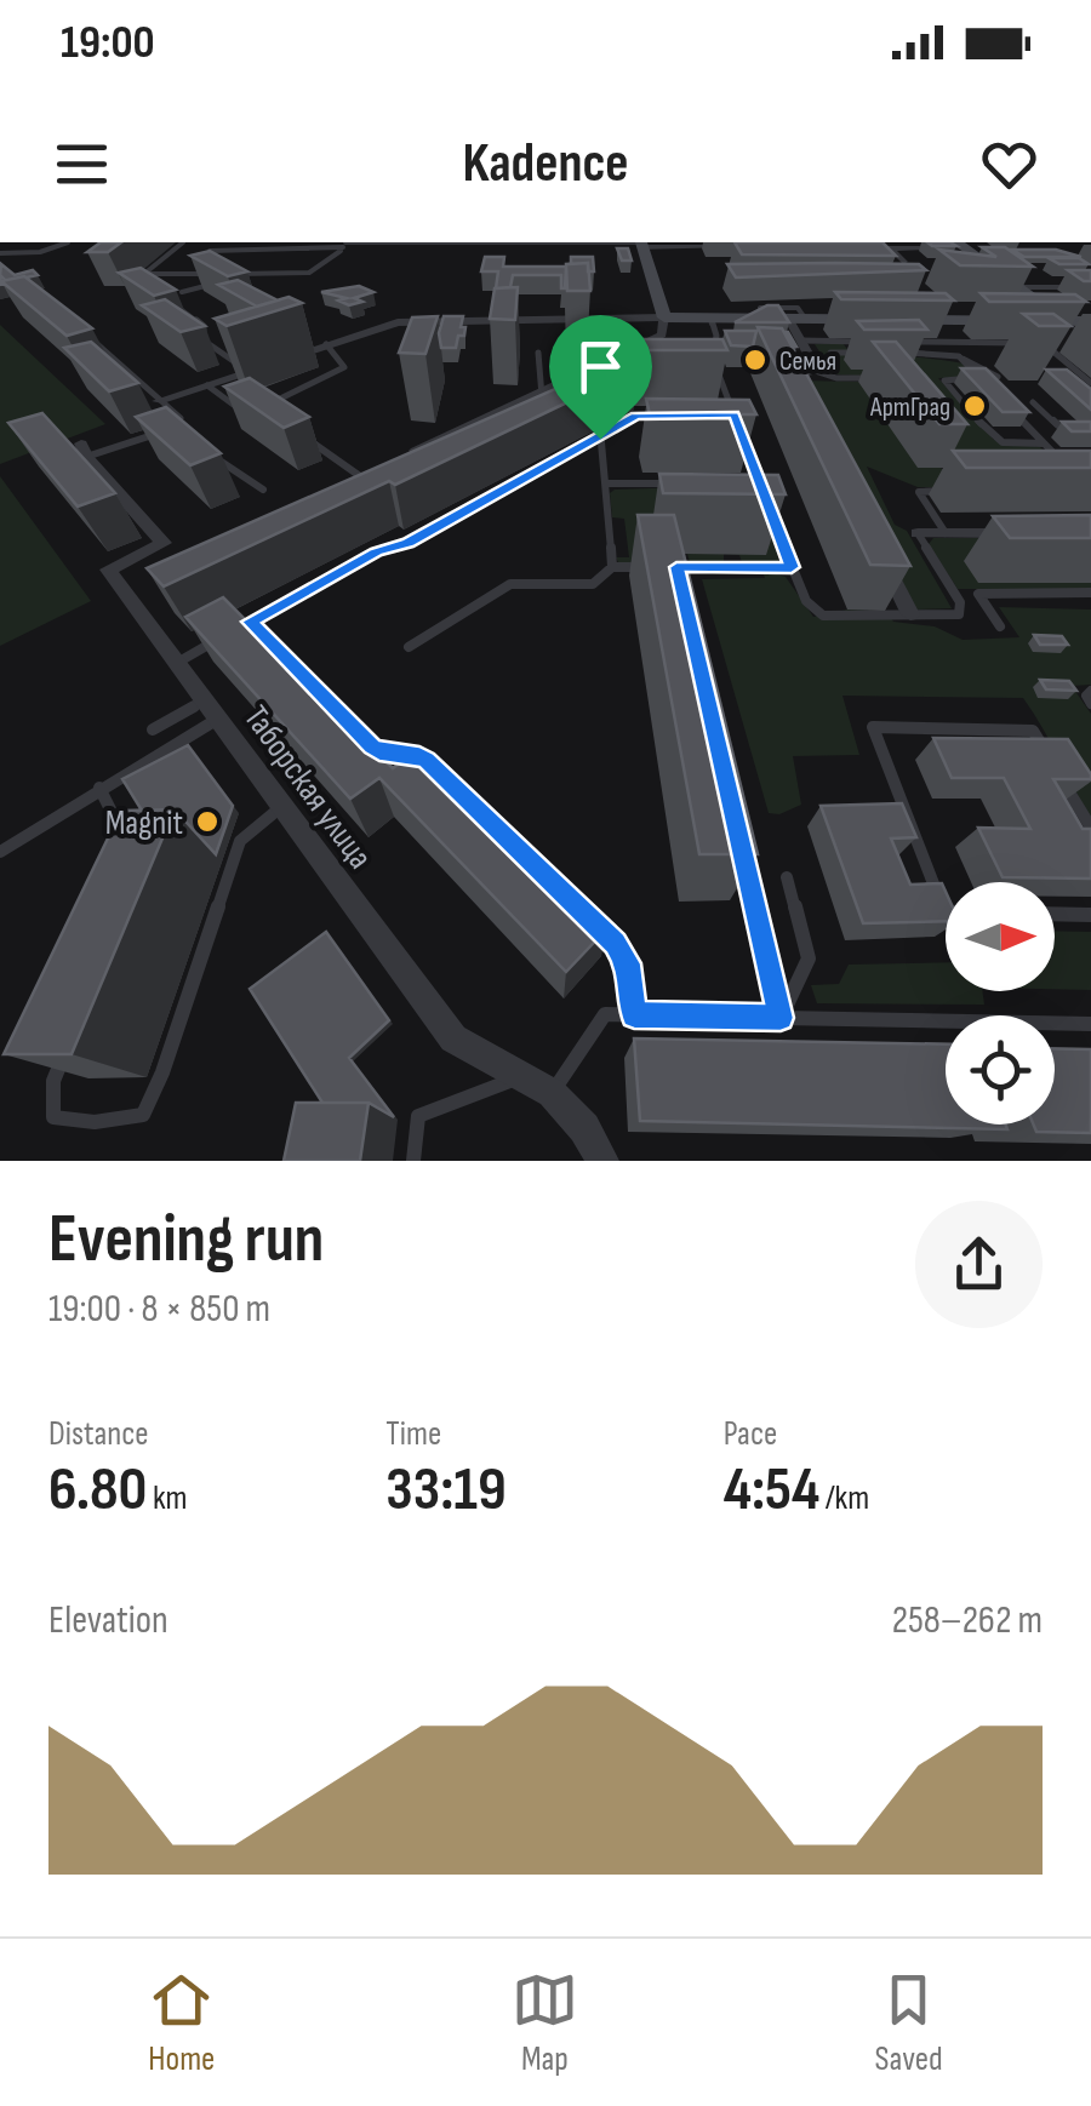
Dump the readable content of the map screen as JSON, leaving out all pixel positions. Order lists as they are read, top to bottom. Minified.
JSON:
{"streets":{"street":["Таборская улица"]},"places":["Семья","АртГрад","Magnit"],"north":"right","page":{"status":"19:00","header":"Kadence","heading":["Evening run","19:00 · 8 × 850 m"],"stats":[["Distance","6.80 km"],["Time","33:19"],["Pace","4:54 /km"]],"chart":["Elevation","258–262 m"],"tabs":["Home","Map","Saved"]}}
